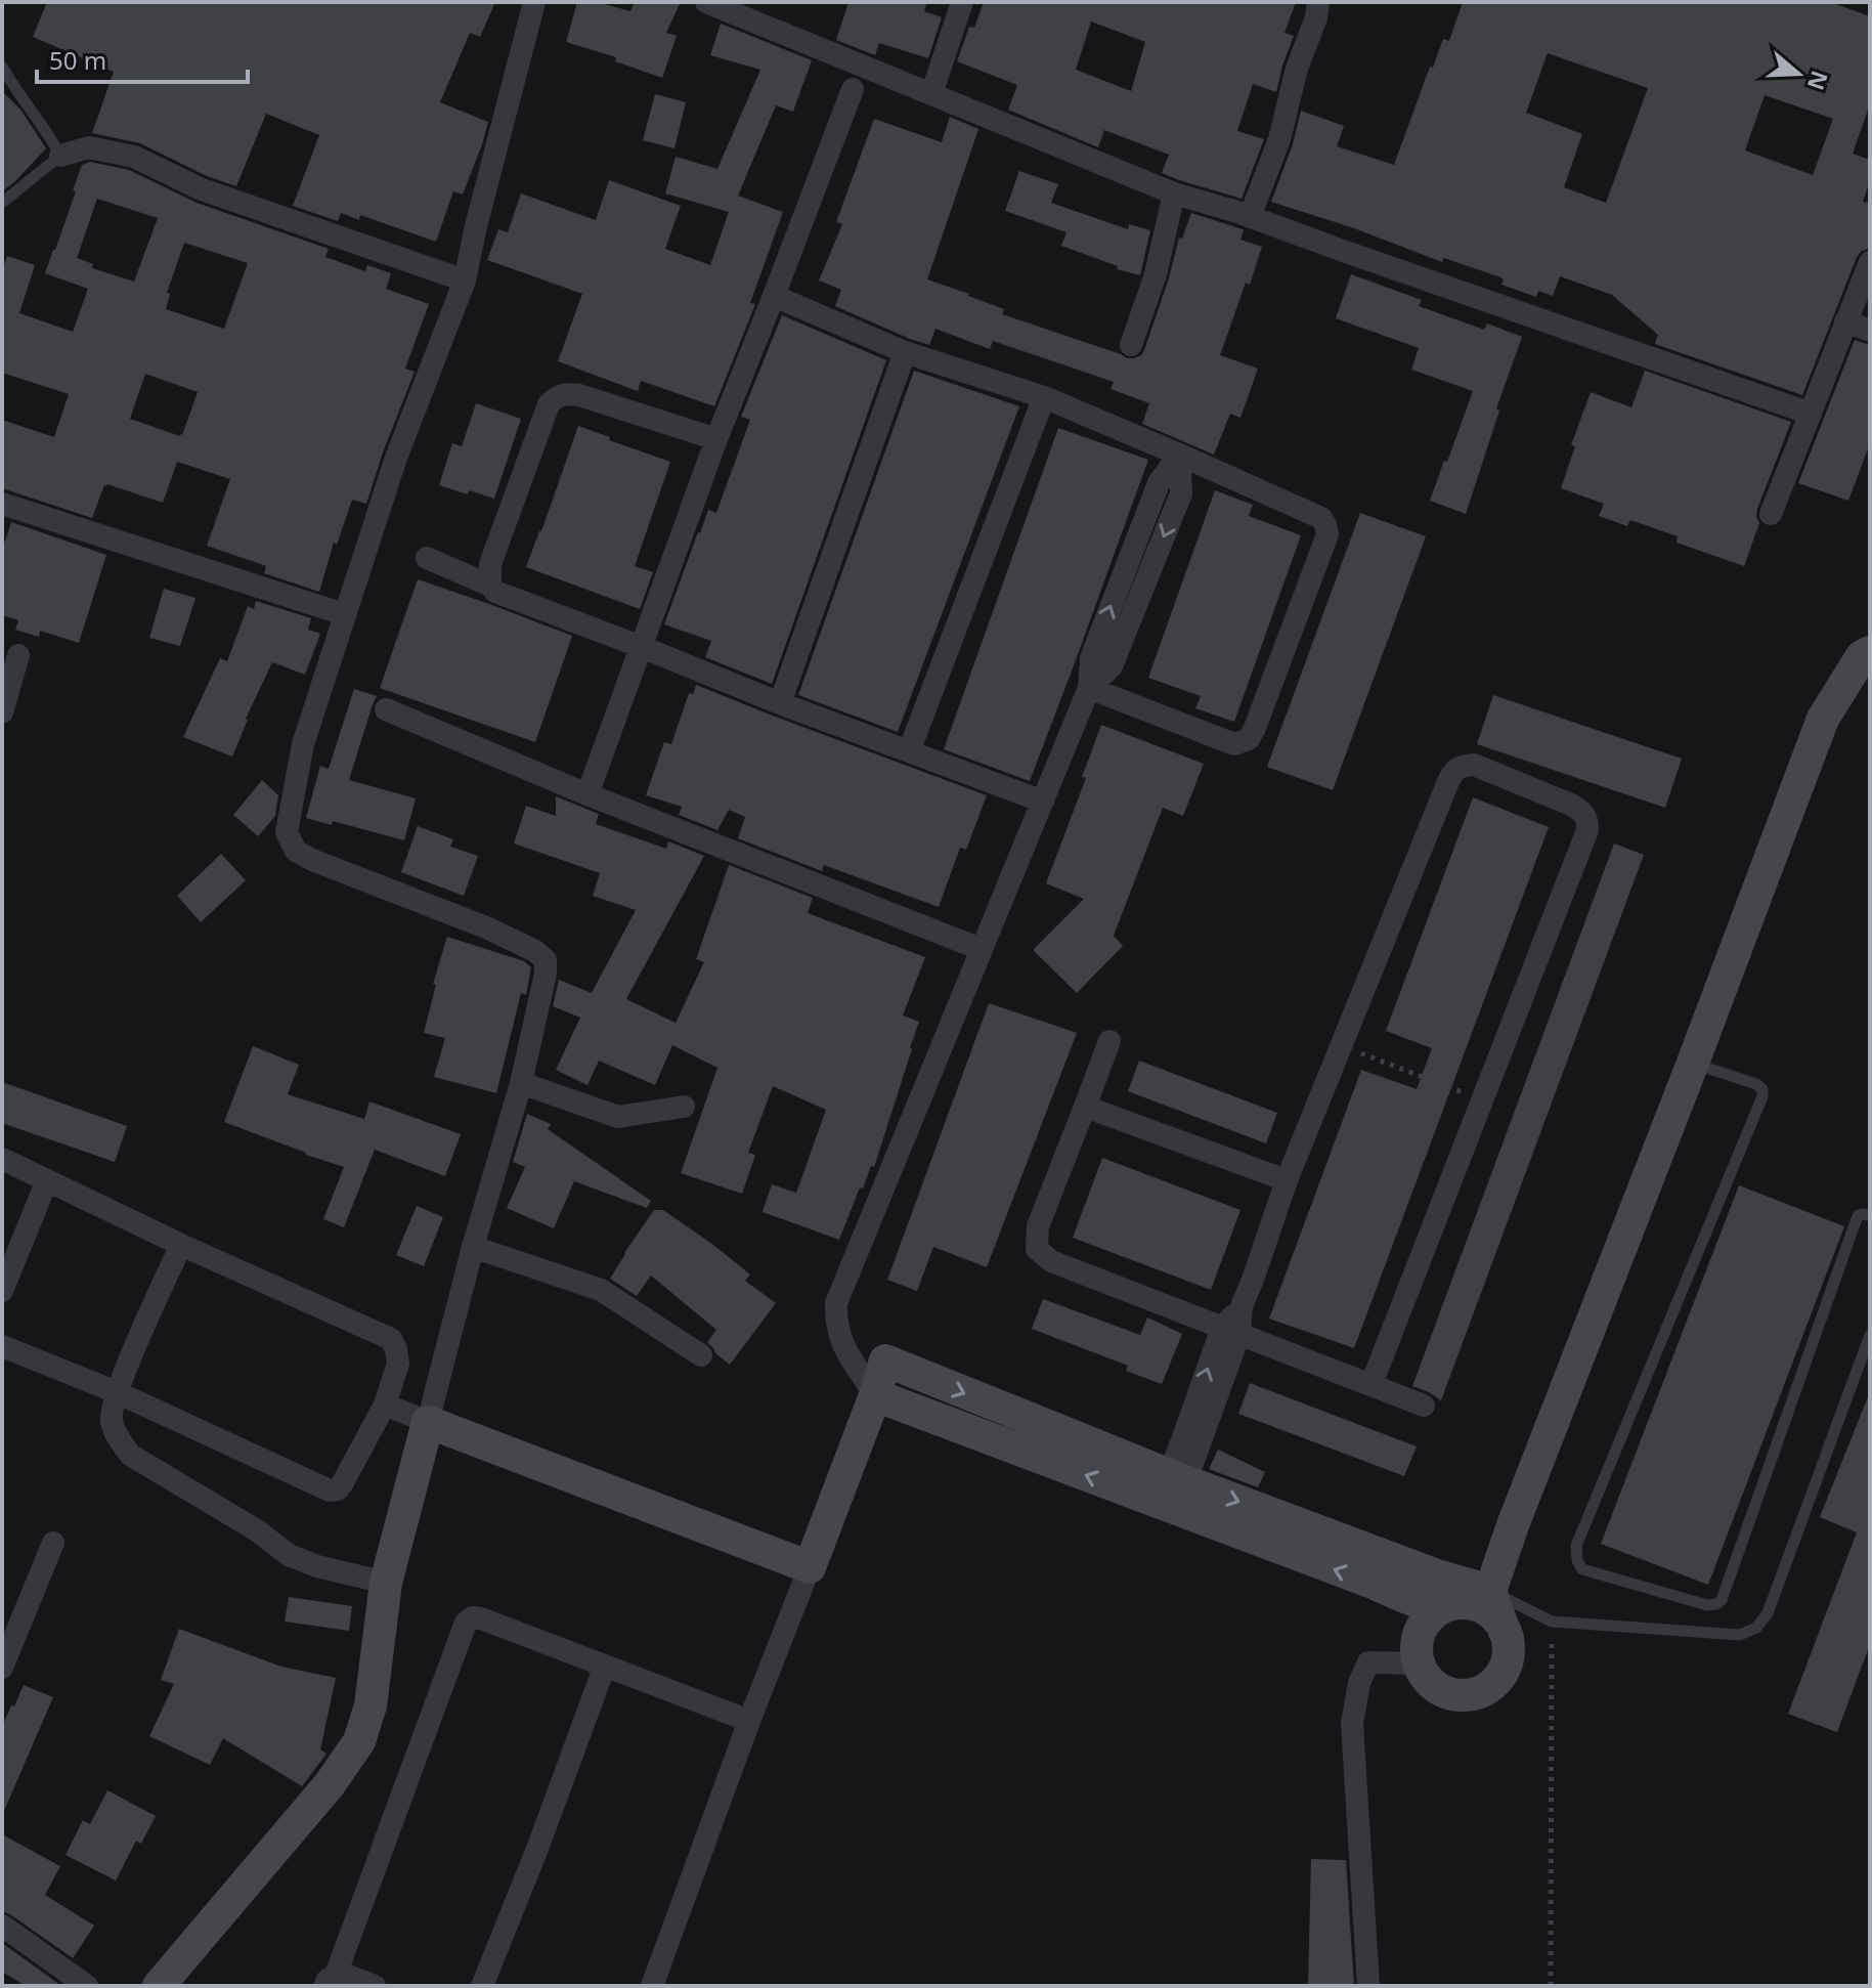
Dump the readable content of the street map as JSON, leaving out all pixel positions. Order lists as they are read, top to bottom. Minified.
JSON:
{"scale_bar":"50 m","north":"right"}
